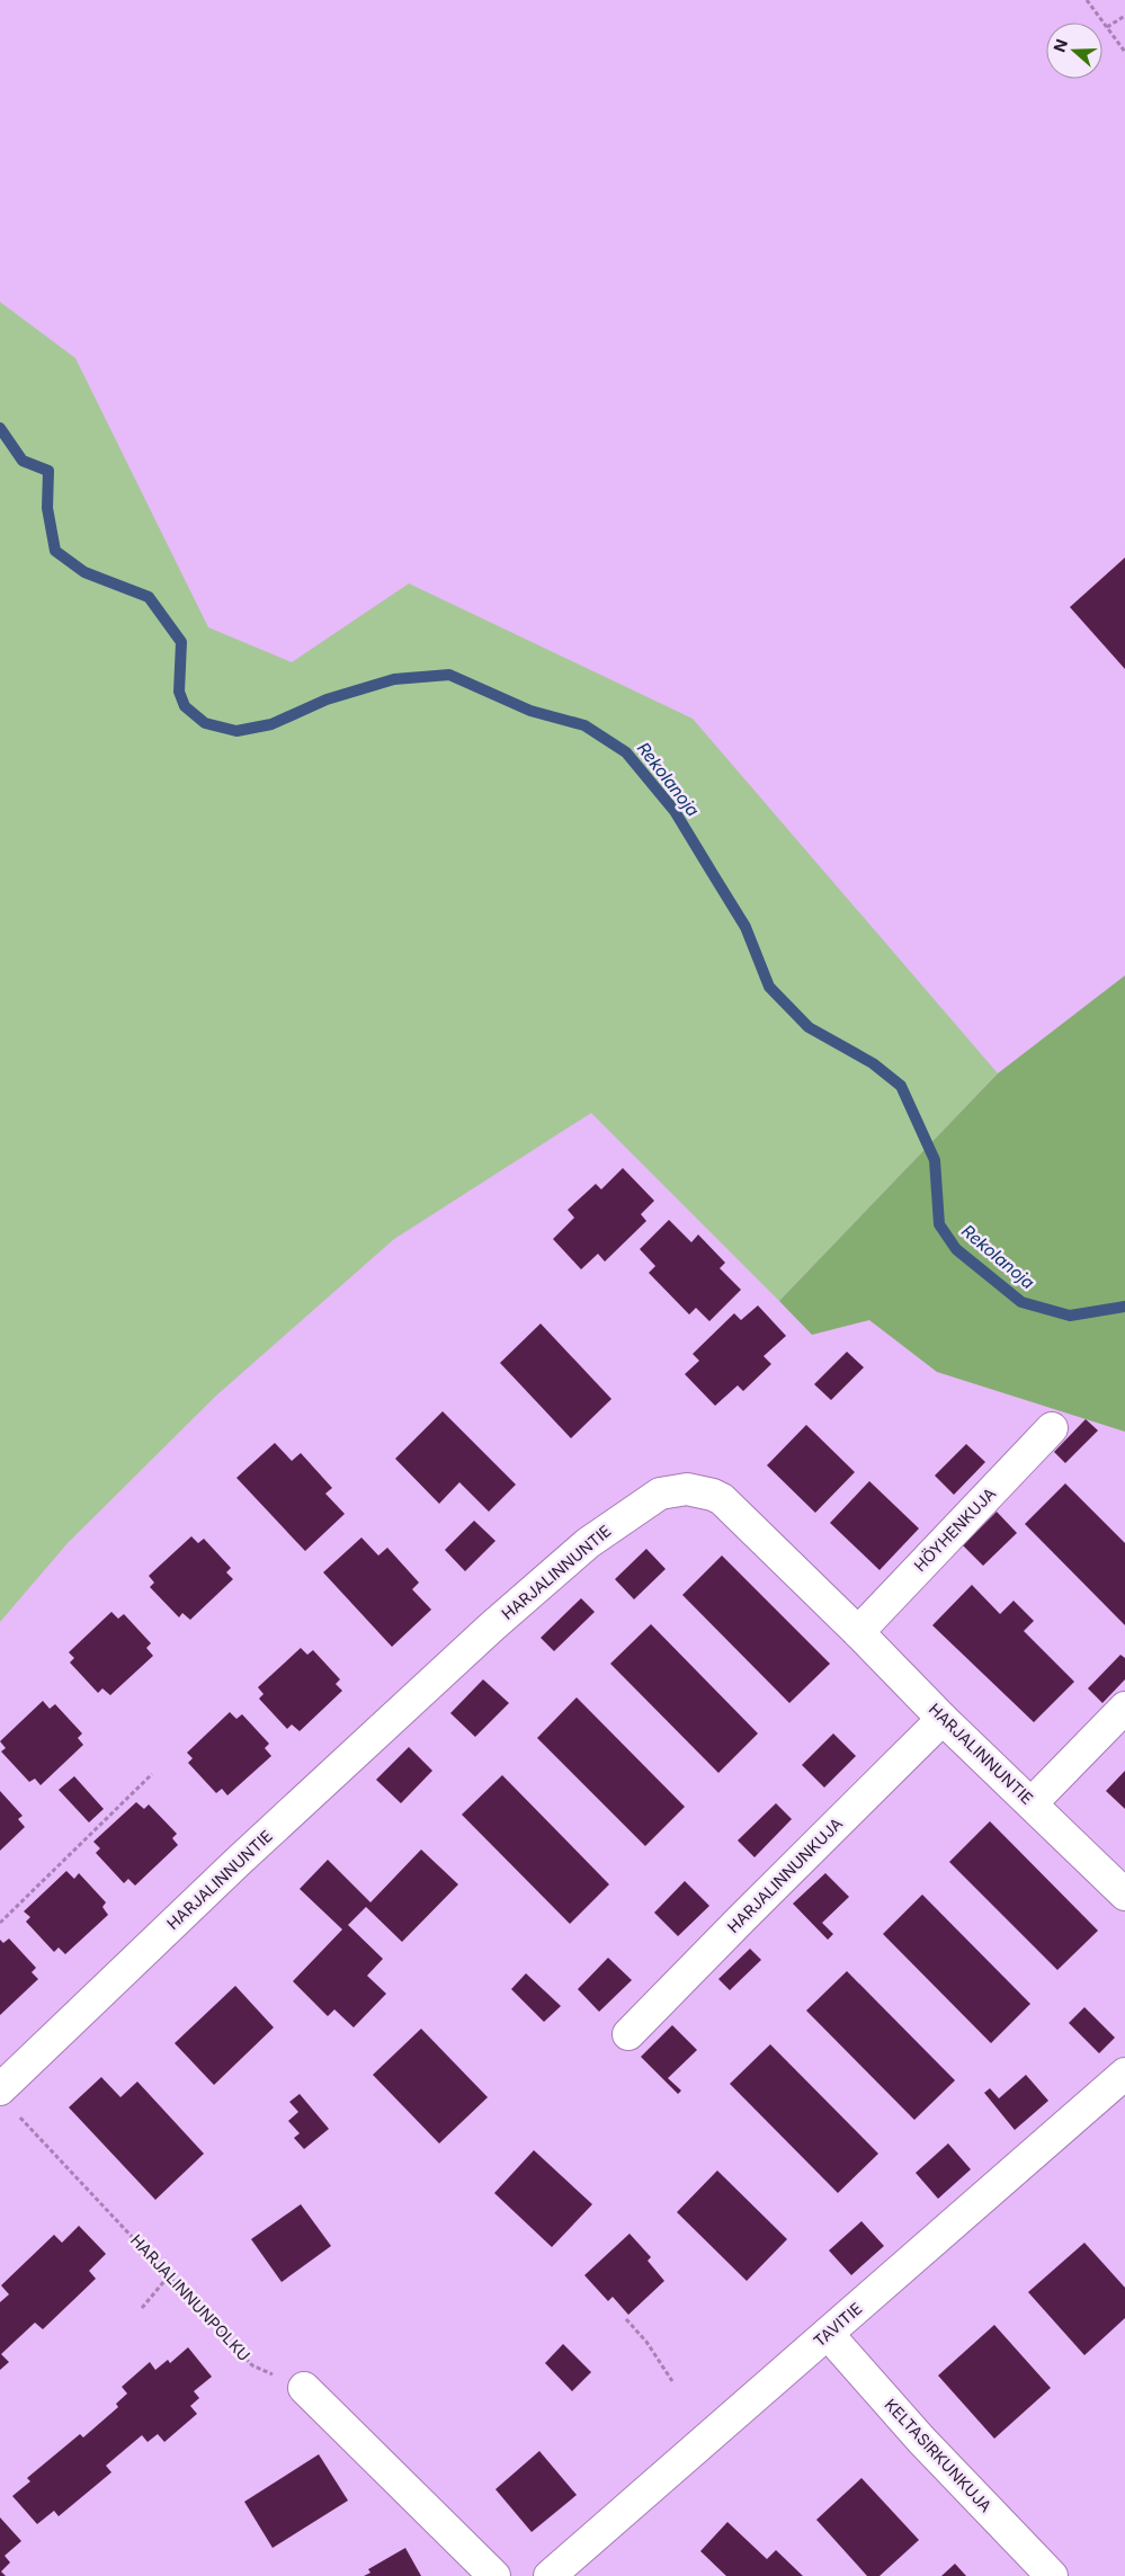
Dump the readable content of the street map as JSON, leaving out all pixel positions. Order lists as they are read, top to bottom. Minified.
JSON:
{"streets":{"street":["HÖYHENKUJA","HARJALINNUNTIE","HARJALINNUNKUJA","TAVITIE","KELTASIRKUNKUJA"],"path":["HARJALINNUNPOLKU"]},"crossings":[["HÖYHENKUJA","HARJALINNUNTIE"],["HARJALINNUNTIE","HARJALINNUNKUJA"],["HARJALINNUNTIE","HARJALINNUNPOLKU"],["TAVITIE","KELTASIRKUNKUJA"]],"water":["Rekolanoja"],"north":"left"}
